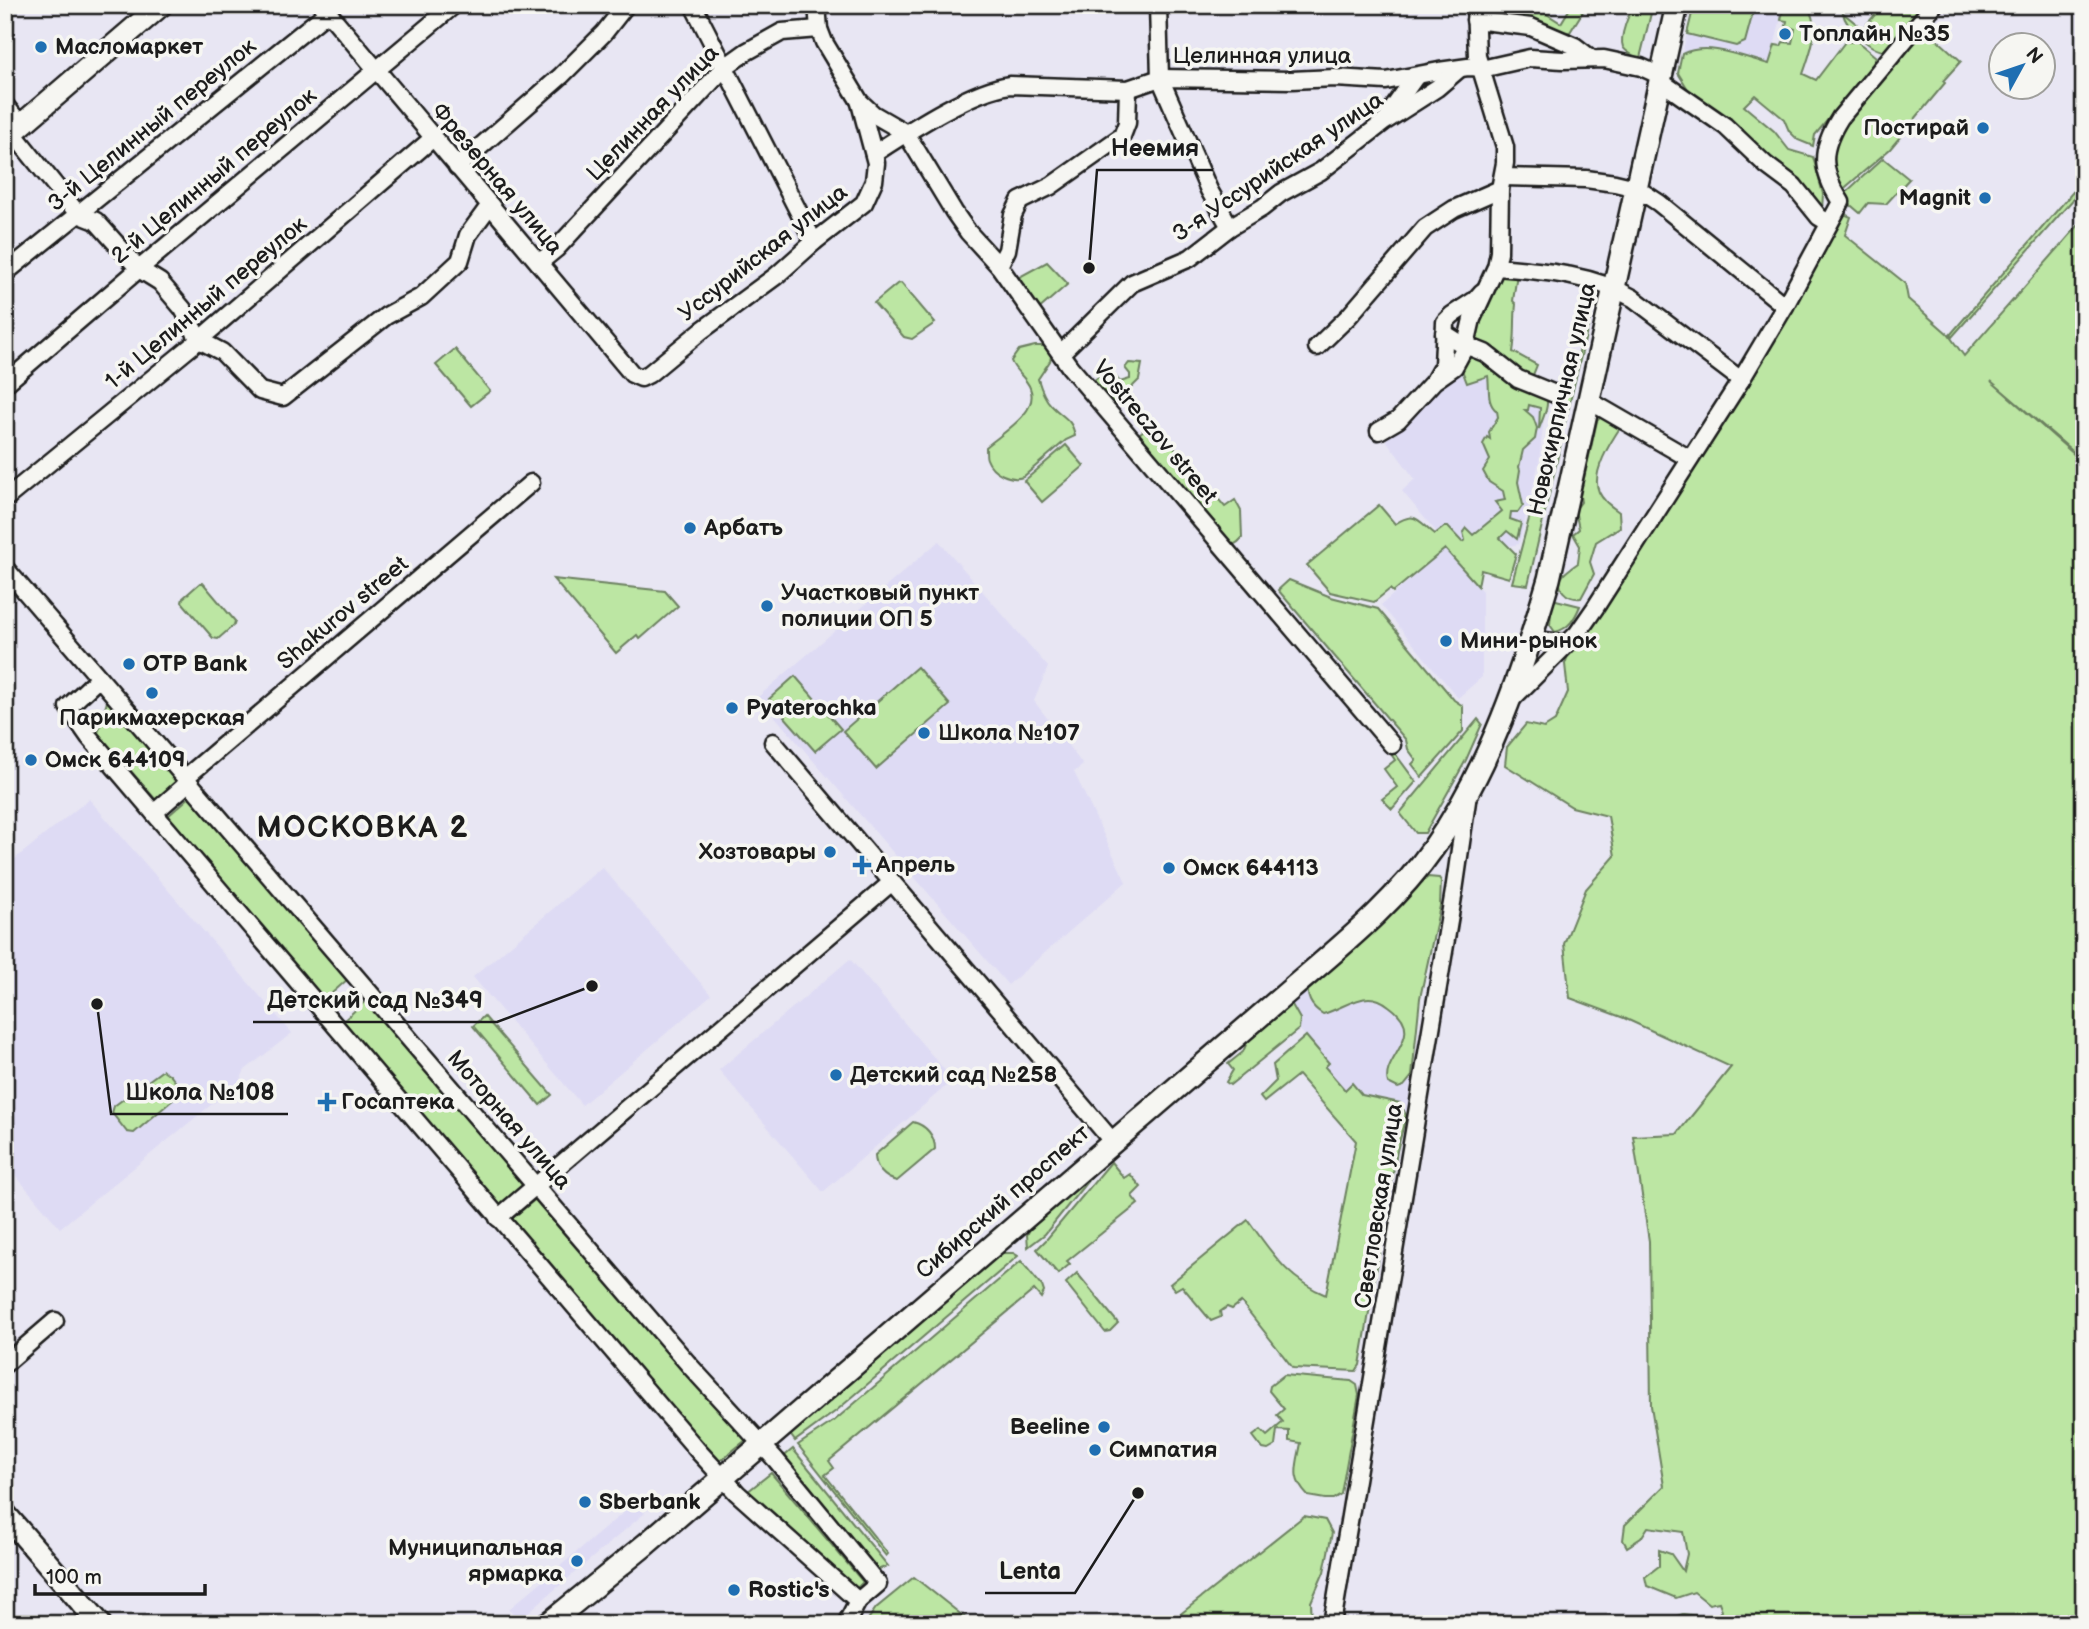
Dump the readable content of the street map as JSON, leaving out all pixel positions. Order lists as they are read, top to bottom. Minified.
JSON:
{"streets":{"main road":["Новокирпичная улица","Сибирский проспект"],"street":["Целинная улица","3-й Целинный переулок","3-я Уссурийская улица","2-й Целинный переулок","Фрезерная улица","Уссурийская улица","1-й Целинный переулок","Vostreczov street","Shakurov street","Моторная улица","Светловская улица"]},"crossings":[["Целинная улица","3-я Уссурийская улица"],["Целинная улица","Фрезерная улица"],["Целинная улица","Уссурийская улица"],["Целинная улица","Новокирпичная улица"],["Целинная улица","Vostreczov street"],["3-й Целинный переулок","Фрезерная улица"],["3-я Уссурийская улица","Vostreczov street"],["2-й Целинный переулок","Фрезерная улица"],["Фрезерная улица","Уссурийская улица"],["Фрезерная улица","1-й Целинный переулок"],["Новокирпичная улица","Сибирский проспект"],["Новокирпичная улица","Светловская улица"],["Shakurov street","Моторная улица"],["Моторная улица","Сибирский проспект"],["Сибирский проспект","Светловская улица"]],"districts":["МОСКОВКА 2"],"places":{"other":["Топлайн №35","Масломаркет","Постирай","Magnit","Неемия","Арбатъ","Участковый пункт полиции ОП 5","Мини-рынок","OTP Bank","Парикмахерская","Pyaterochka","Школа №107","Омск 644109","Хозтовары","Омск 644113","Детский сад №349","Школа №108","Детский сад №258","Beeline","Симпатия","Lenta","Sberbank","Муниципальная ярмарка","Rostic's"],"health":["Апрель","Госаптека"]},"scale_bar":"100 m","north":"top right"}
